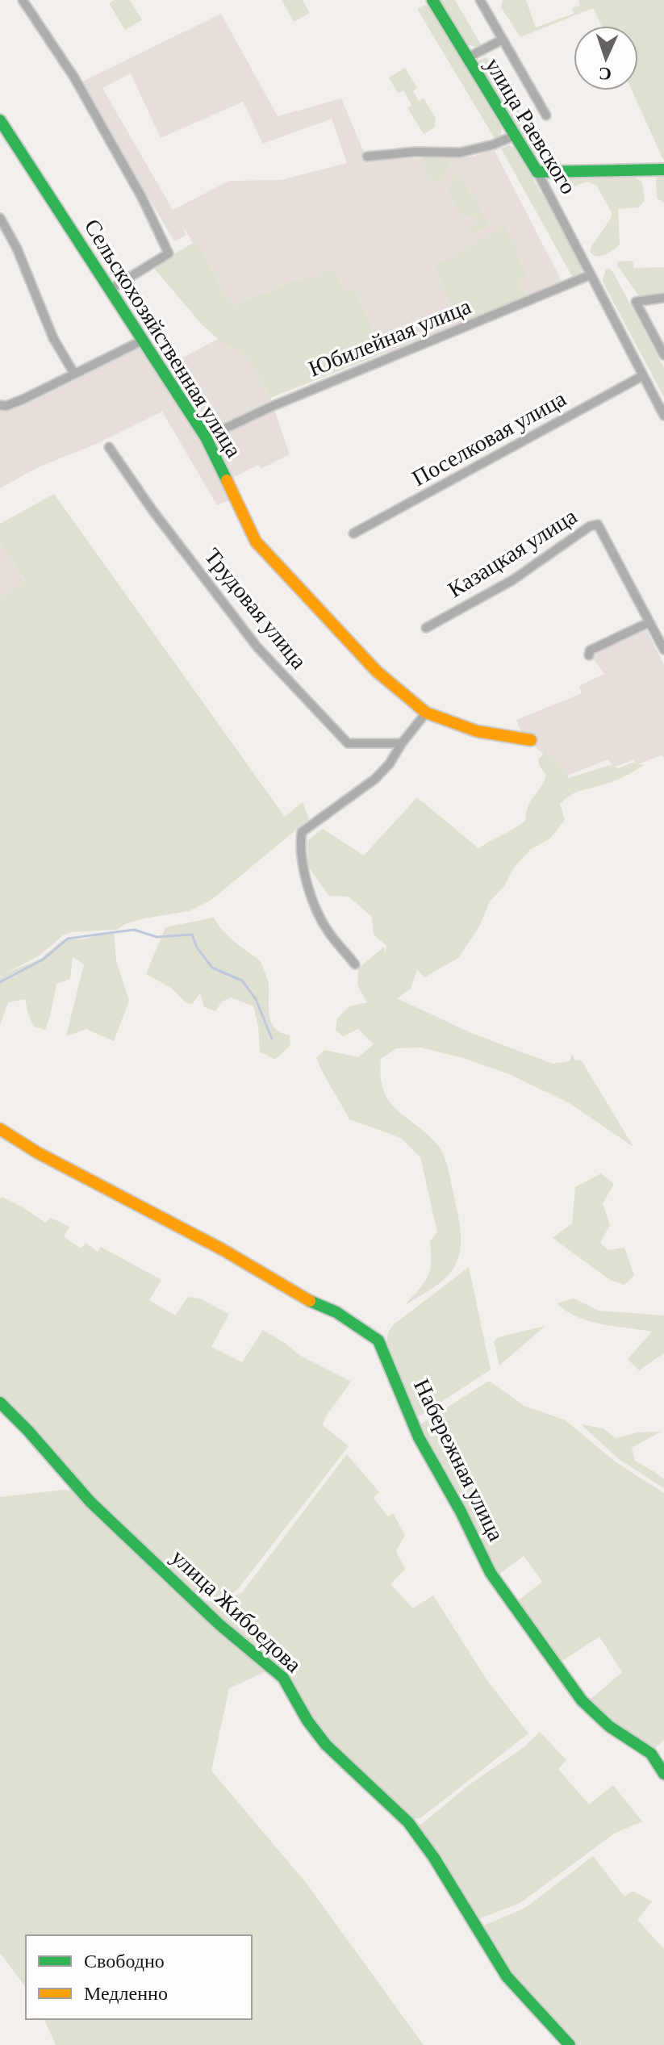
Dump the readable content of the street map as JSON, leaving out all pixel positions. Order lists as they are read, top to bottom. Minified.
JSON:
{"streets":{"street":["улица Раевского","Юбилейная улица","Сельскохозяйственная улица","Поселковая улица","Казацкая улица","Трудовая улица","Набережная улица","улица Жибоедова"]},"crossings":[["улица Раевского","Юбилейная улица"],["улица Раевского","Поселковая улица"],["Юбилейная улица","Сельскохозяйственная улица"]],"legend":["Свободно","Медленно"],"north":"bottom"}
